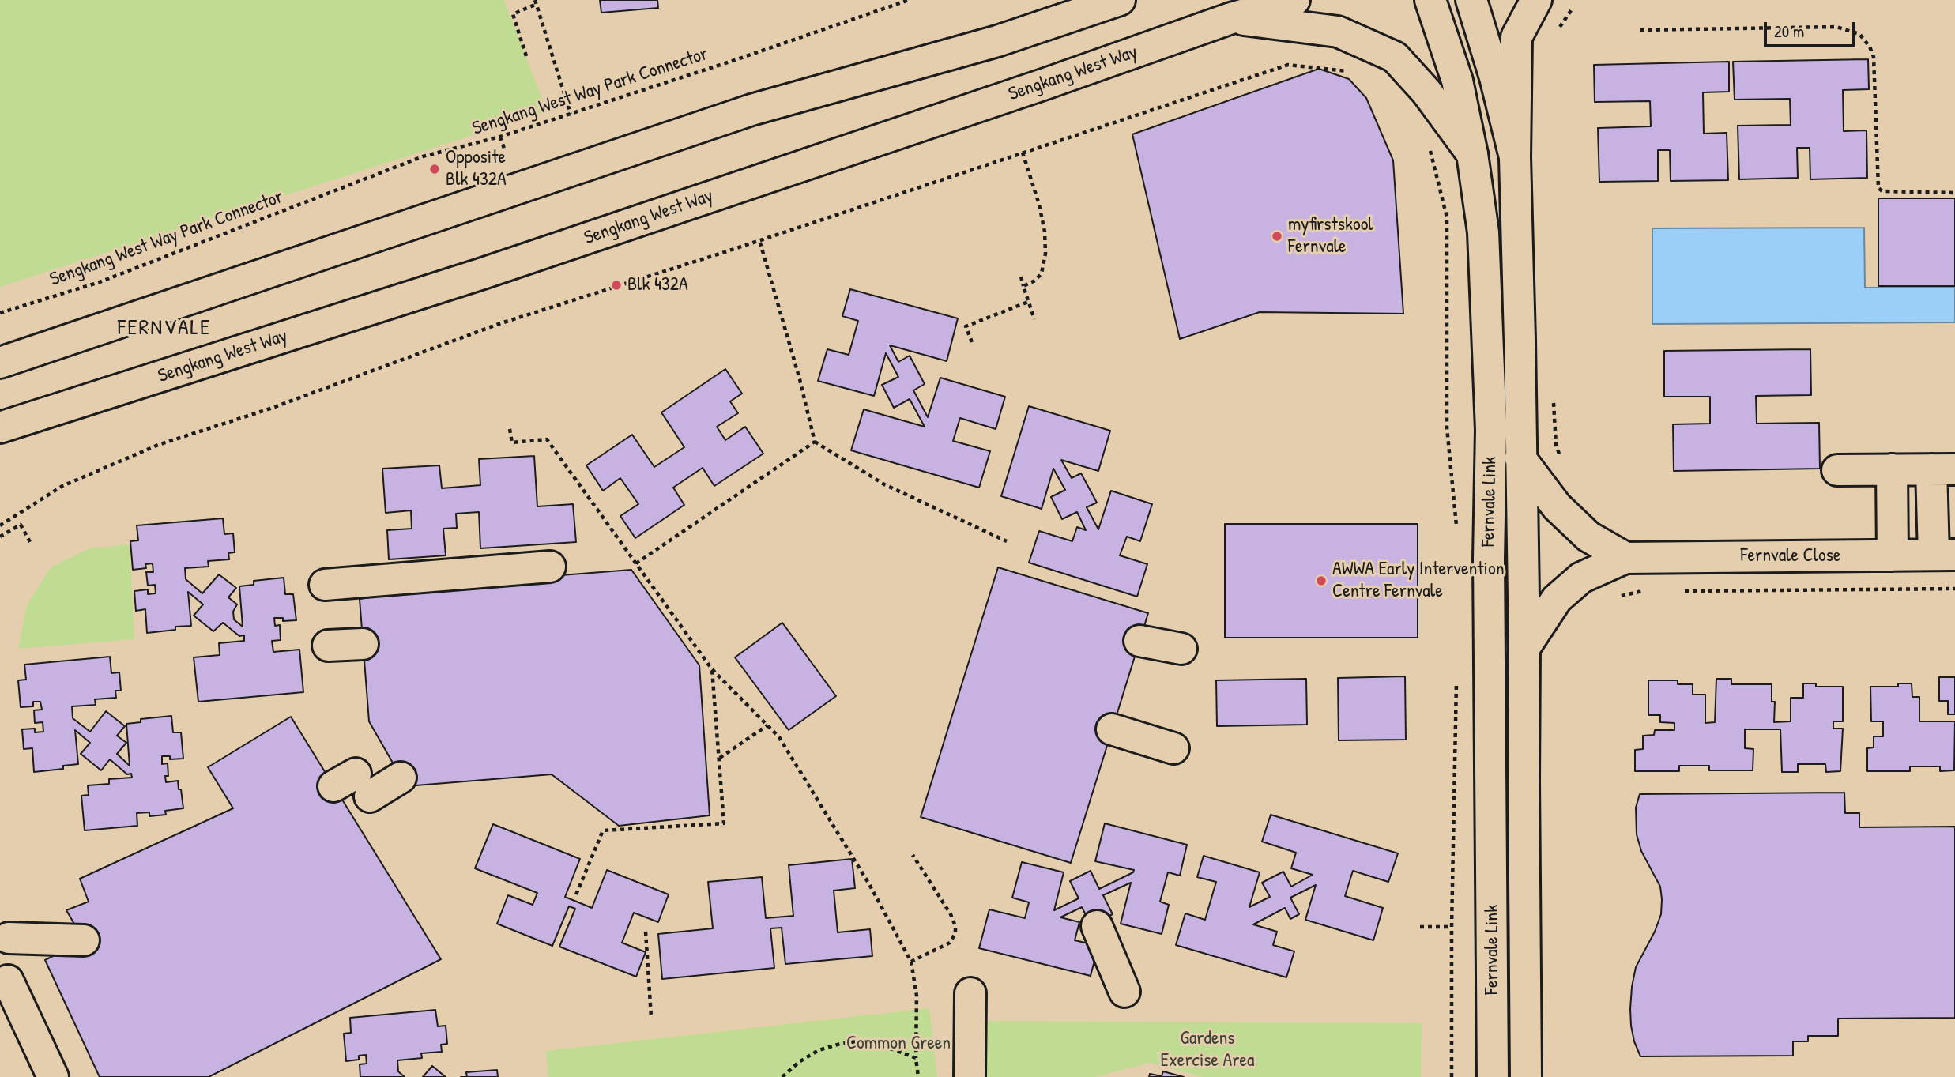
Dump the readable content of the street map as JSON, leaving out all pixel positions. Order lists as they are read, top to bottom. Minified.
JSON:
{"streets":{"main road":["Sengkang West Way","Fernvale Link","Fernvale Close"],"path":["Sengkang West Way Park Connector"]},"crossings":[["Fernvale Link","Fernvale Close"]],"districts":["FERNVALE"],"parks":["Gardens Exercise Area","Common Green"],"places":["Opposite Blk 432A","myfirstskool Fernvale","Blk 432A","AWWA Early Intervention Centre Fernvale"],"scale_bar":"20 m"}
